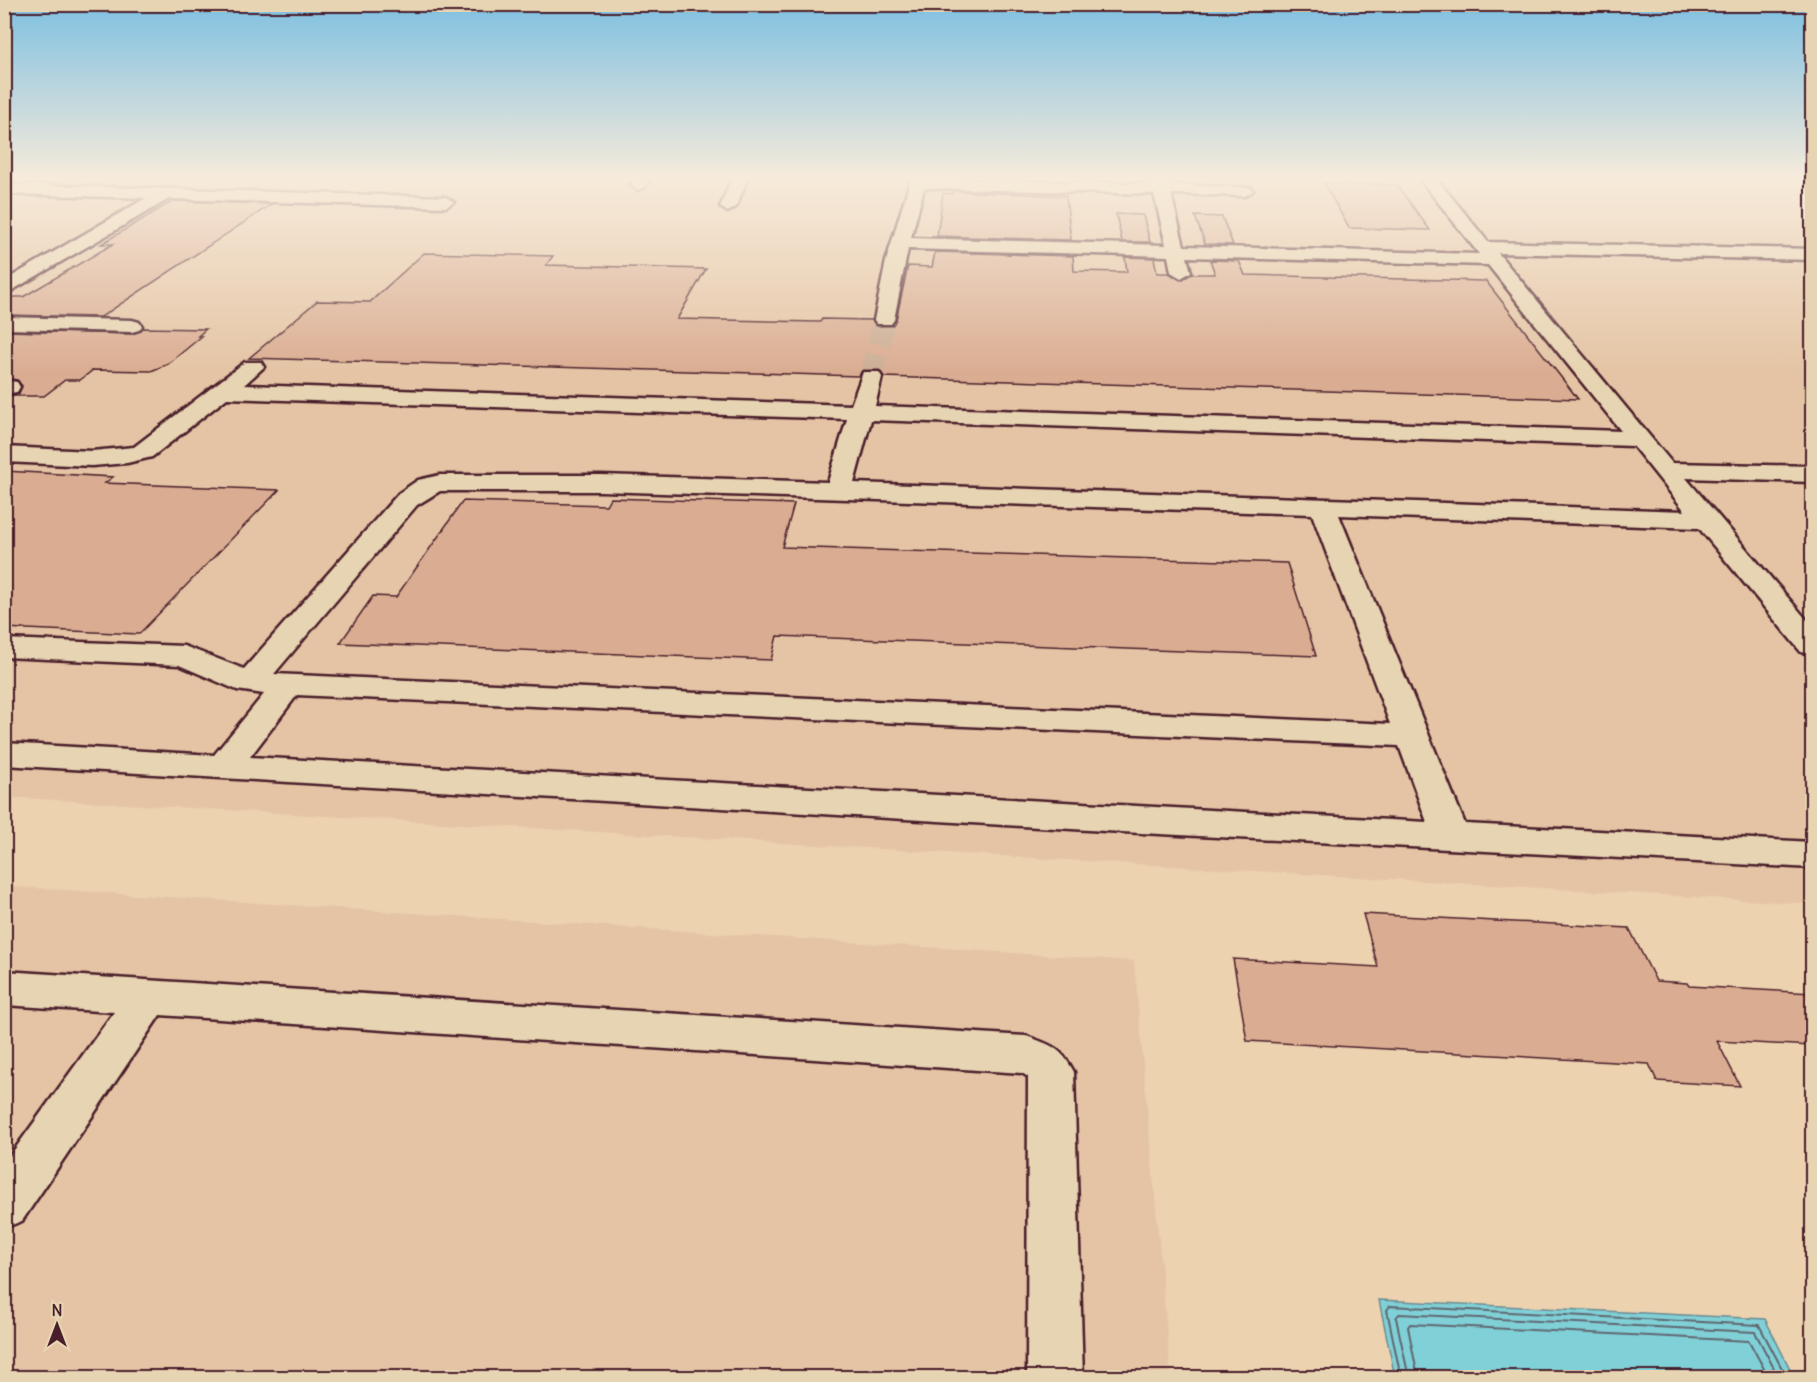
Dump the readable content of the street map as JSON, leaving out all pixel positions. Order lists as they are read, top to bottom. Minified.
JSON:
{"north":"top"}
